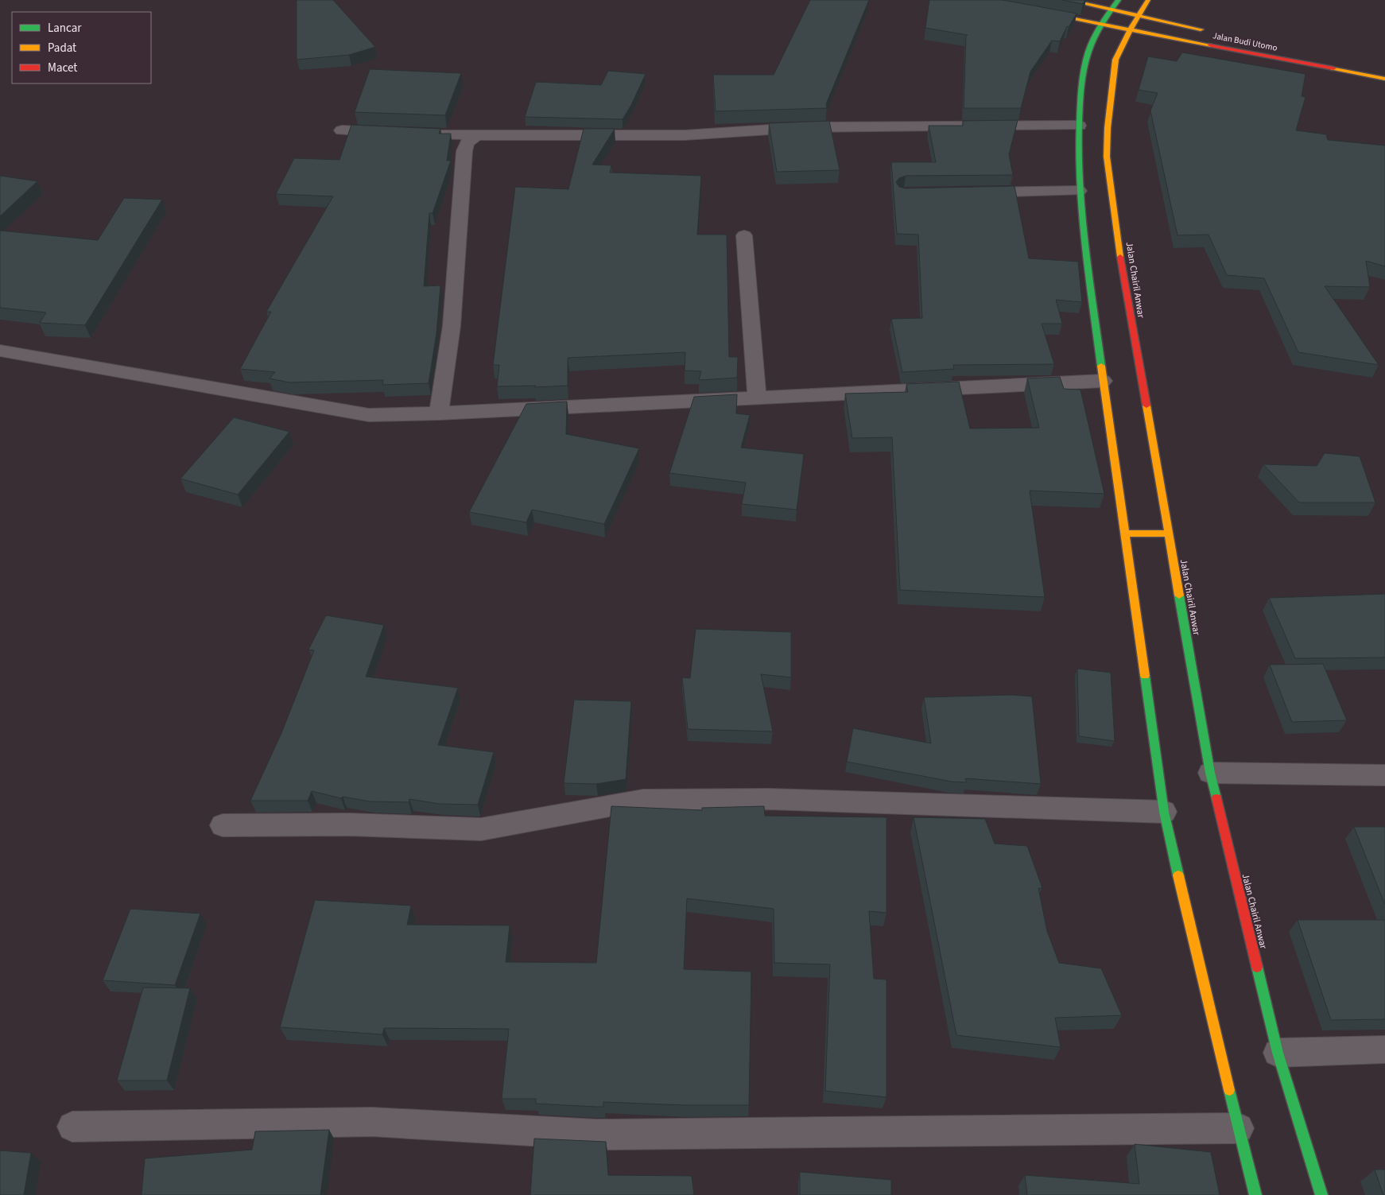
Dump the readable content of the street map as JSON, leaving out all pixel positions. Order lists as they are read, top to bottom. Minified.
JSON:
{"streets":{"main road":["Jalan Budi Utomo","Jalan Chairil Anwar"]},"crossings":[["Jalan Budi Utomo","Jalan Chairil Anwar"]],"legend":["Lancar","Padat","Macet"]}
